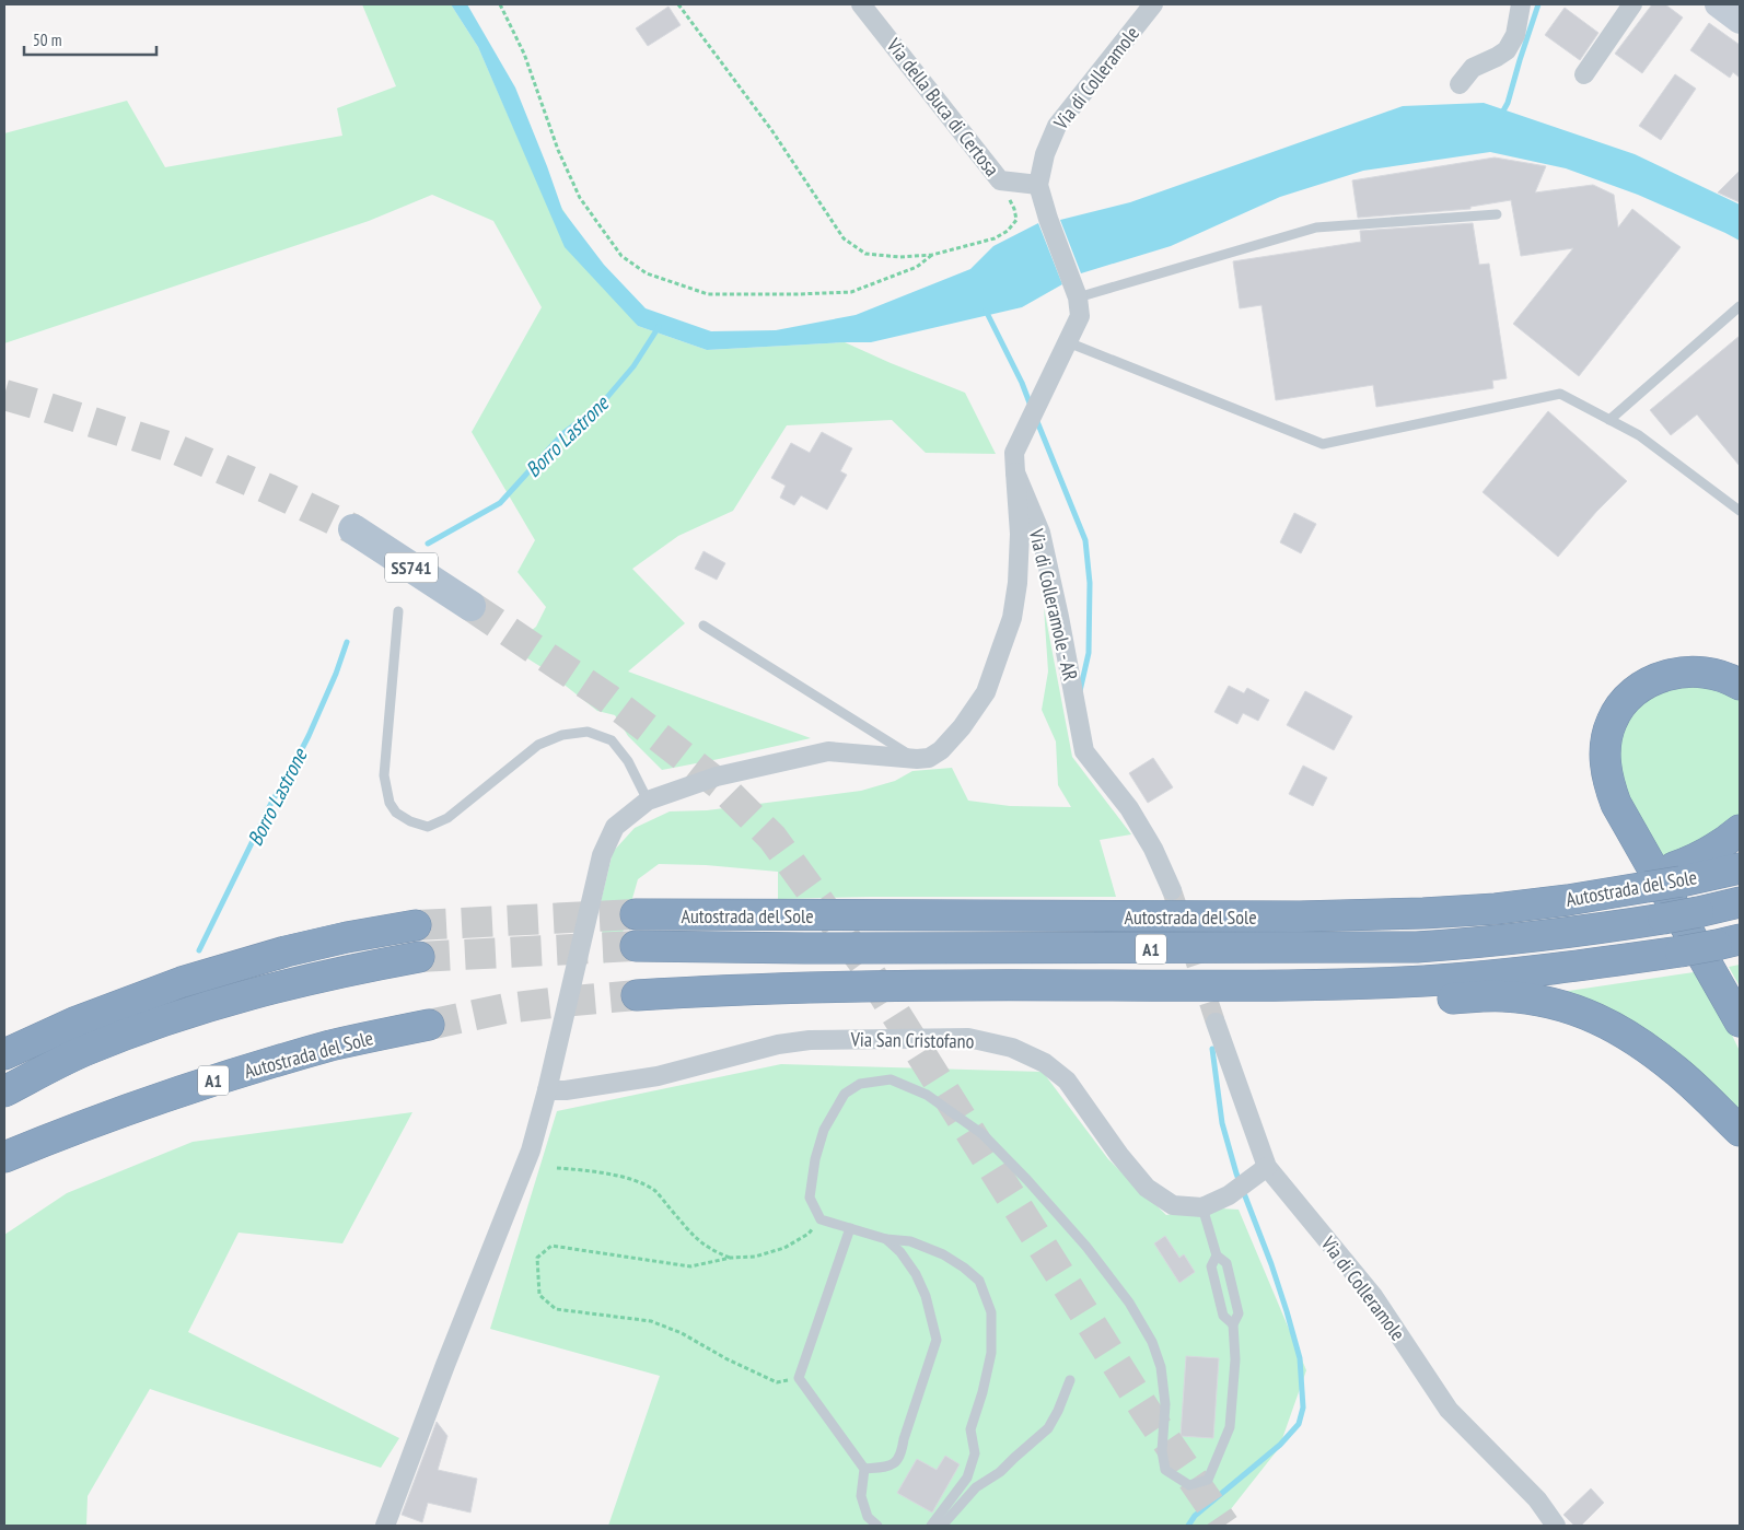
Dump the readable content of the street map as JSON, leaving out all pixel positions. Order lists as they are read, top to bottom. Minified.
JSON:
{"streets":{"highway":["Autostrada del Sole","A1"],"main road":["SS741"],"street":["Via di Colleramole","Via della Buca di Certosa","Via di Colleramole - AR","Via San Cristofano"]},"crossings":[["Via di Colleramole","Via della Buca di Certosa"],["Via di Colleramole","Via di Colleramole - AR"],["Via di Colleramole","Via San Cristofano"]],"water":["Borro Lastrone"],"scale_bar":"50 m"}
